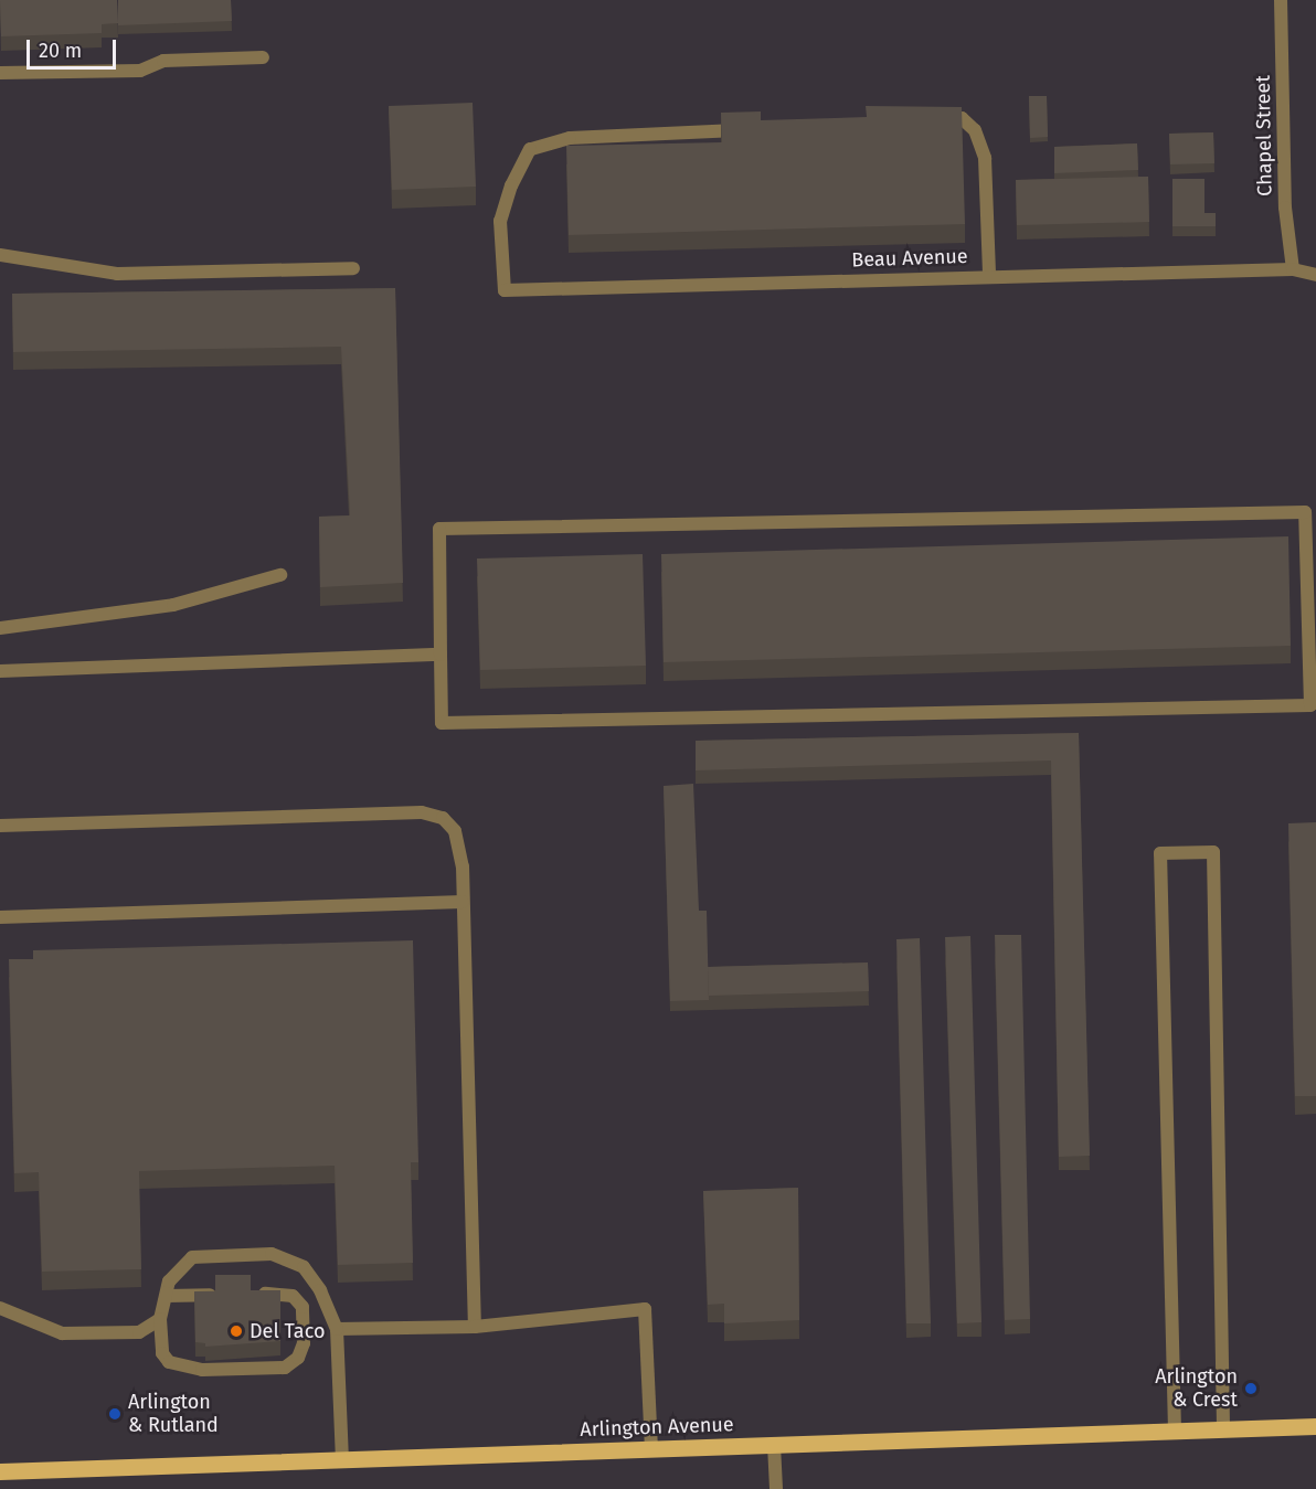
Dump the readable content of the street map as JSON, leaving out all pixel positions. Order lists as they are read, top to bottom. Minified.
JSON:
{"streets":{"main road":["Arlington Avenue"],"street":["Chapel Street","Beau Avenue"]},"crossings":[["Chapel Street","Beau Avenue"]],"places":["Del Taco","Arlington & Crest","Arlington & Rutland"],"scale_bar":"20 m"}
